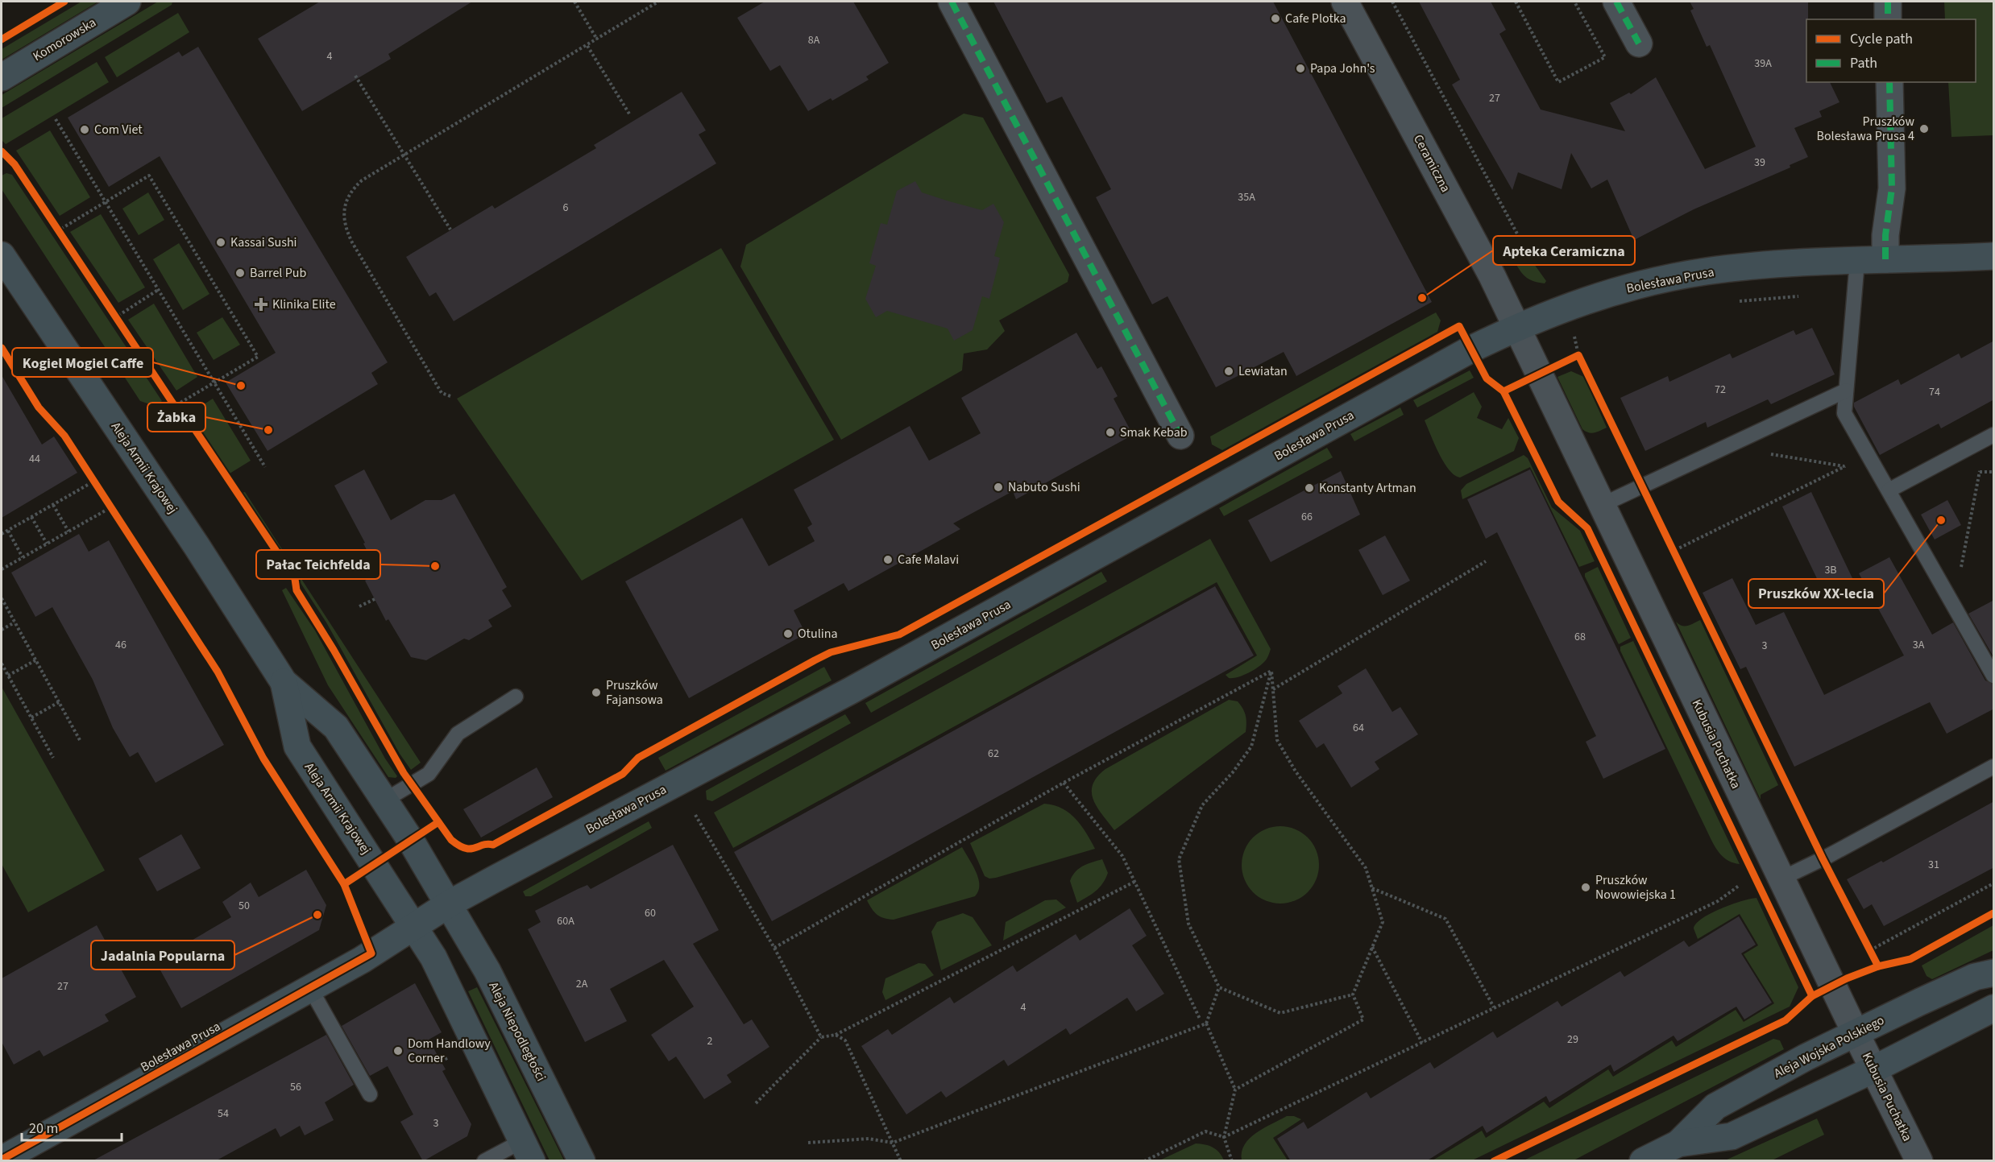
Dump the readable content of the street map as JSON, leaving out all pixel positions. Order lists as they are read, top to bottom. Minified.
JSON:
{"streets":{"street":["Komorowska","Ceramiczna","Bolesława Prusa","Aleja Armii Krajowej","Kubusia Puchatka","Aleja Niepodległości","Aleja Wojska Polskiego"]},"crossings":[["Ceramiczna","Bolesława Prusa"],["Ceramiczna","Kubusia Puchatka"],["Bolesława Prusa","Aleja Armii Krajowej"],["Bolesława Prusa","Kubusia Puchatka"],["Bolesława Prusa","Aleja Niepodległości"],["Aleja Armii Krajowej","Aleja Niepodległości"],["Kubusia Puchatka","Aleja Wojska Polskiego"]],"places":{"other":["Cafe Plotka","Papa John's","Pruszków Bolesława Prusa 4","Com Viet","Kassai Sushi","Barrel Pub","Apteka Ceramiczna","Lewiatan","Kogiel Mogiel Caffe","Żabka","Smak Kebab","Nabuto Sushi","Konstanty Artman","Pruszków XX-lecia","Cafe Malavi","Pałac Teichfelda","Otulina","Pruszków Fajansowa","Pruszków Nowowiejska 1","Jadalnia Popularna","Dom Handlowy Corner"],"health":["Klinika Elite"]},"house_numbers":["8A","4","39A","27","39","35A","6","72","74","44","66","3B","68","46","3A","3","64","62","31","50","60","60A","2A","27","4","29","2","56","54","3"],"legend":["Cycle path","Path"],"scale_bar":"20 m"}
